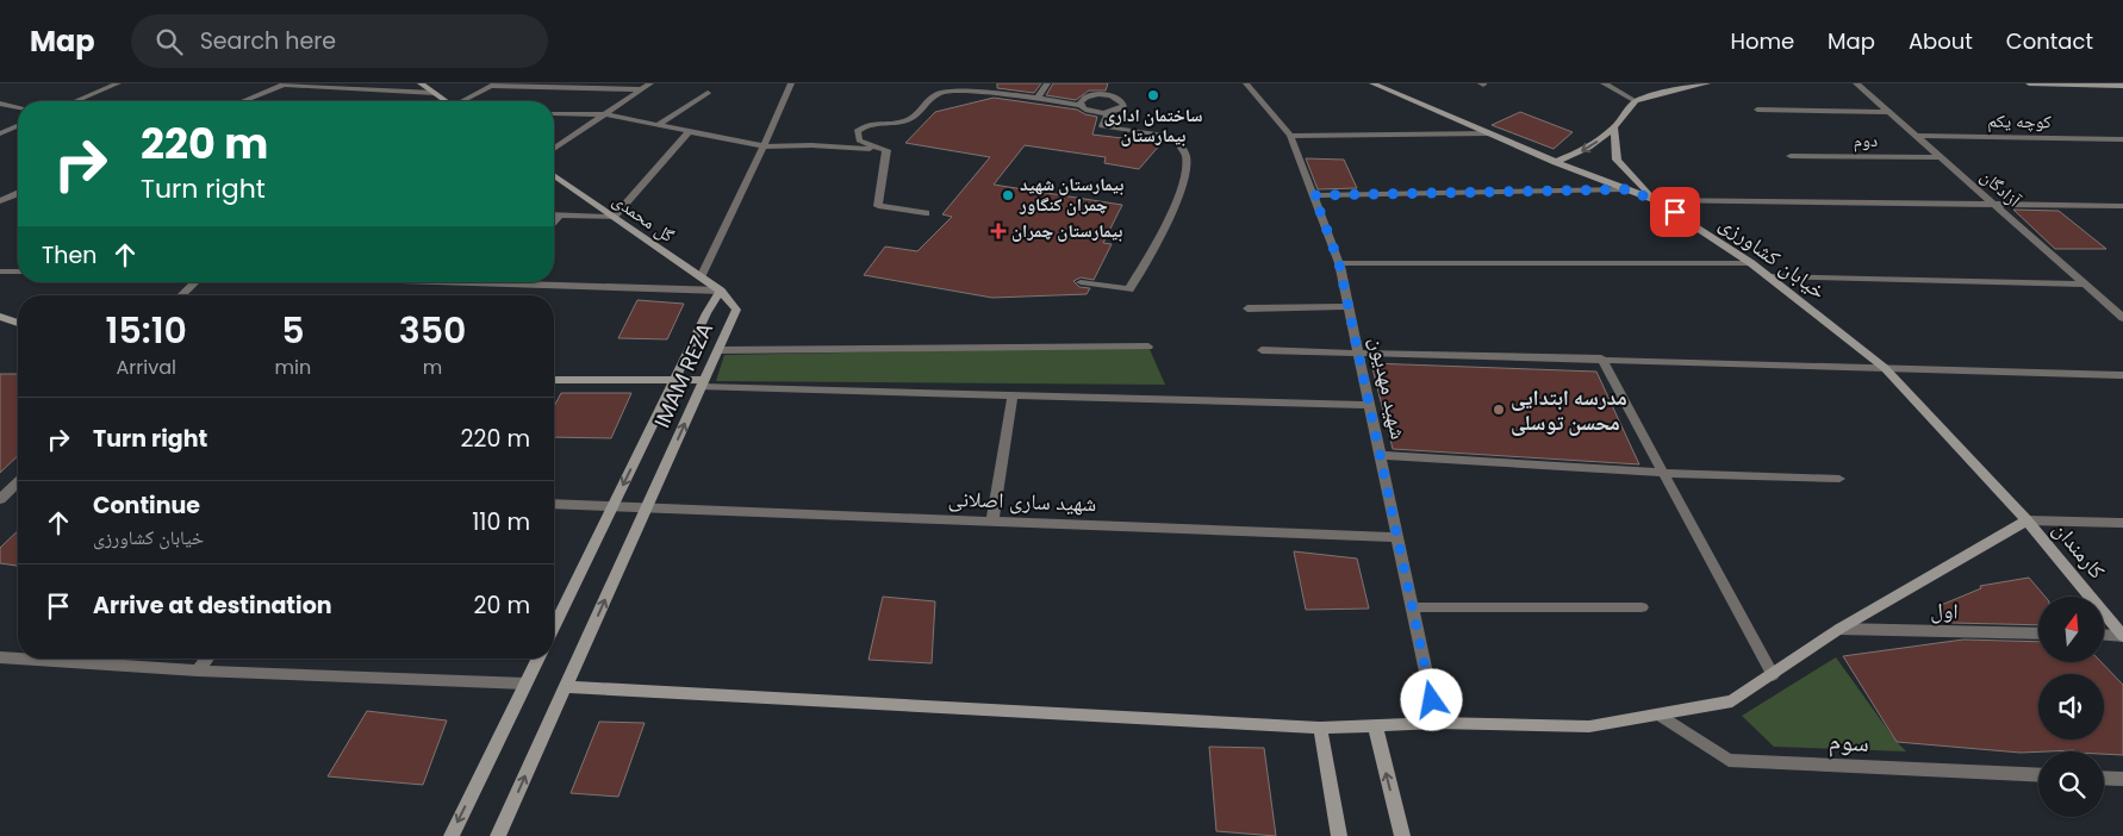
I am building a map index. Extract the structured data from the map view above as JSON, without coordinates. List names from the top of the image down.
{
  "streets": {
    "street": [
      "کوچه یکم",
      "دوم",
      "آزادگان",
      "گل محمدی",
      "خیابان کشاورزی",
      "IMAM REZA",
      "شهید مهدیون",
      "شهید ساری اصلانی",
      "کارمندان",
      "اول",
      "سوم"
    ]
  },
  "crossings": [
    ["کوچه یکم", "آزادگان"],
    ["دوم", "آزادگان"],
    ["گل محمدی", "IMAM REZA"],
    ["خیابان کشاورزی", "کارمندان"],
    ["IMAM REZA", "شهید ساری اصلانی"],
    ["شهید مهدیون", "شهید ساری اصلانی"]
  ],
  "places": {
    "other": ["ساختمان اداری بیمارستان", "بیمارستان شهید چمران کنگاور", "مدرسه ابتدایی محسن توسلی"],
    "health": ["بیمارستان چمران"]
  },
  "north": "top",
  "page": {
    "header": "Map",
    "search": "Search here",
    "nav": [
      "Home",
      "Map",
      "About",
      "Contact"
    ],
    "turn": ["220 m", "Turn right"],
    "then": "Then",
    "eta": [
      "15:10",
      "Arrival",
      "5",
      "min",
      "350",
      "m"
    ],
    "list": [
      {
        "name": "Turn right",
        "value": "220 m"
      },
      {
        "name": "Continue",
        "note": "خیابان کشاورزی",
        "value": "110 m"
      },
      {
        "name": "Arrive at destination",
        "value": "20 m"
      }
    ]
  }
}
